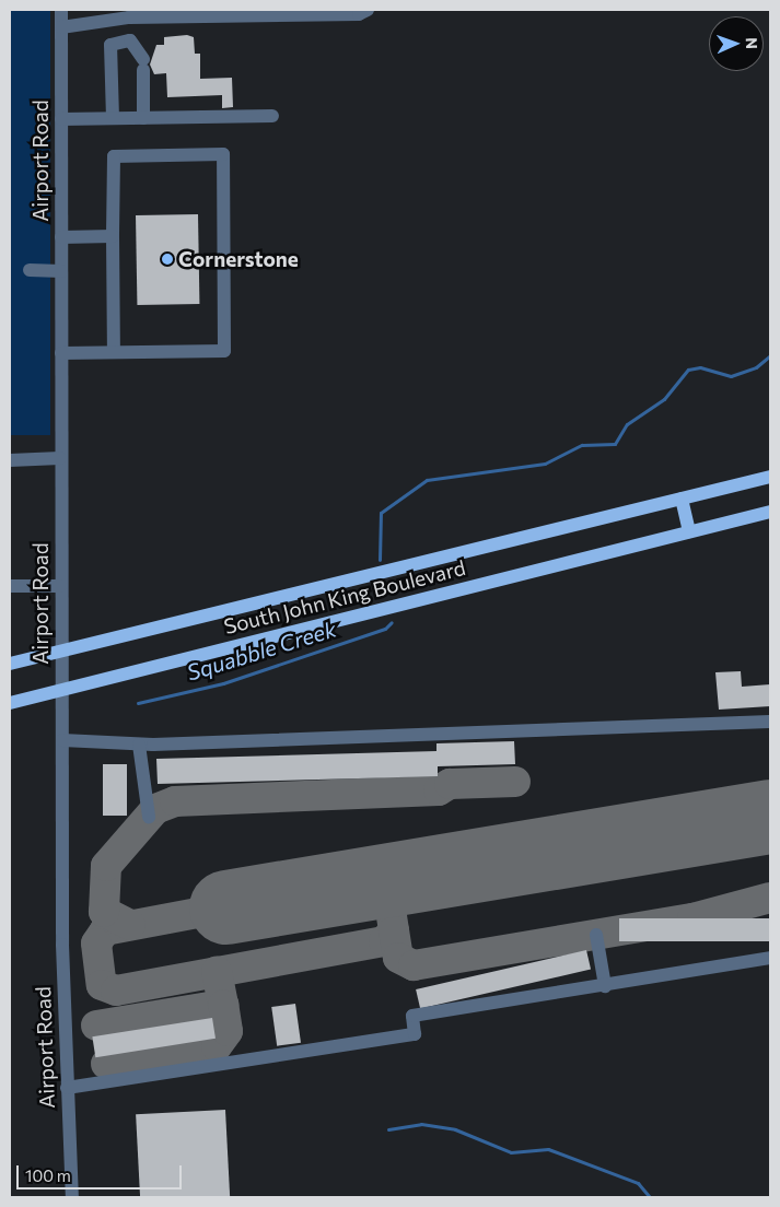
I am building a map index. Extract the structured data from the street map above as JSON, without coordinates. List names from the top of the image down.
{
  "streets": {
    "main road": ["South John King Boulevard"],
    "street": ["Airport Road"]
  },
  "crossings": [
    ["Airport Road", "South John King Boulevard"]
  ],
  "water": ["Squabble Creek"],
  "places": ["Cornerstone"],
  "scale_bar": "100 m",
  "north": "right"
}
